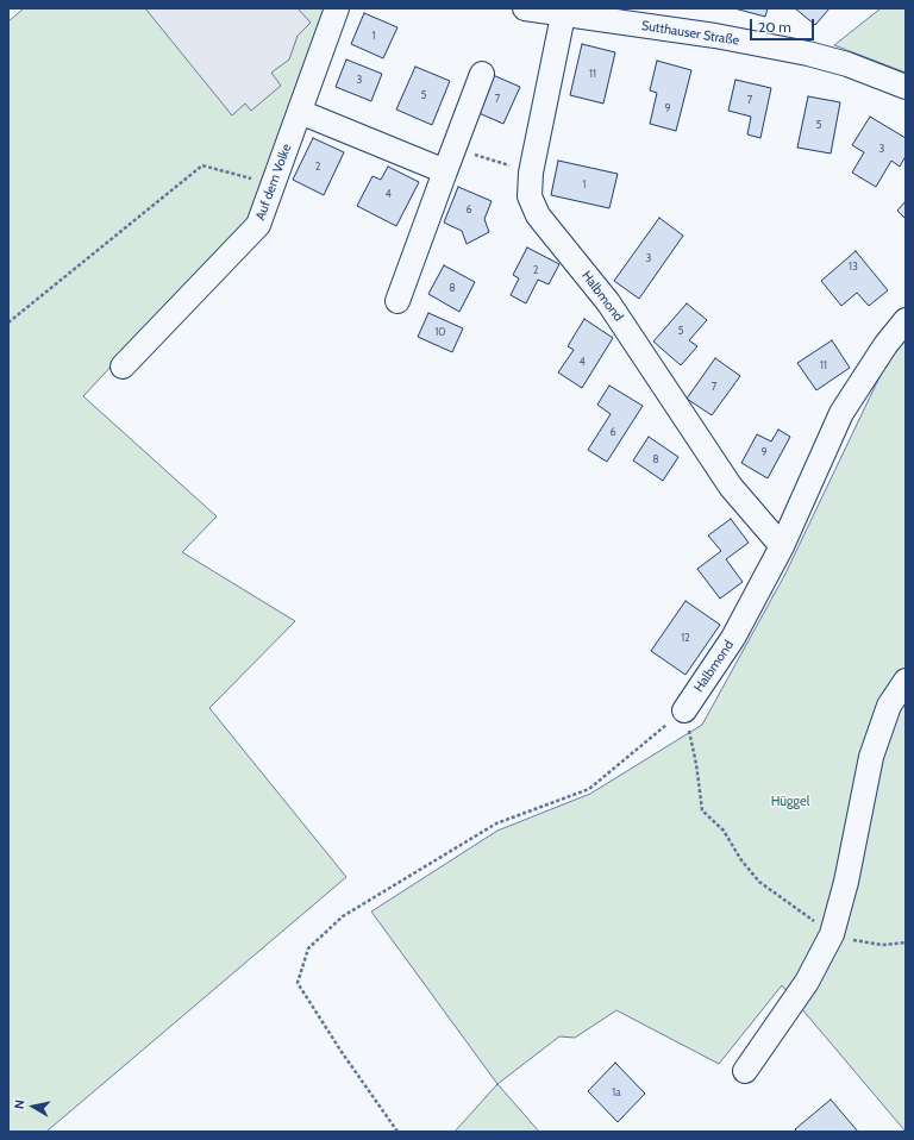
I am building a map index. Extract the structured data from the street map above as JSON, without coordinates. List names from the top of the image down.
{
  "streets": {
    "street": ["Sutthauser Straße", "Auf dem Volke", "Halbmond"]
  },
  "crossings": [
    ["Sutthauser Straße", "Halbmond"]
  ],
  "parks": ["Hüggel"],
  "house_numbers": [
    "1",
    "11",
    "3",
    "5",
    "7",
    "7",
    "9",
    "5",
    "3",
    "2",
    "1",
    "4",
    "6",
    "3",
    "13",
    "2",
    "8",
    "5",
    "10",
    "4",
    "11",
    "7",
    "6",
    "9",
    "8",
    "12",
    "1a"
  ],
  "scale_bar": "20 m",
  "north": "left"
}
